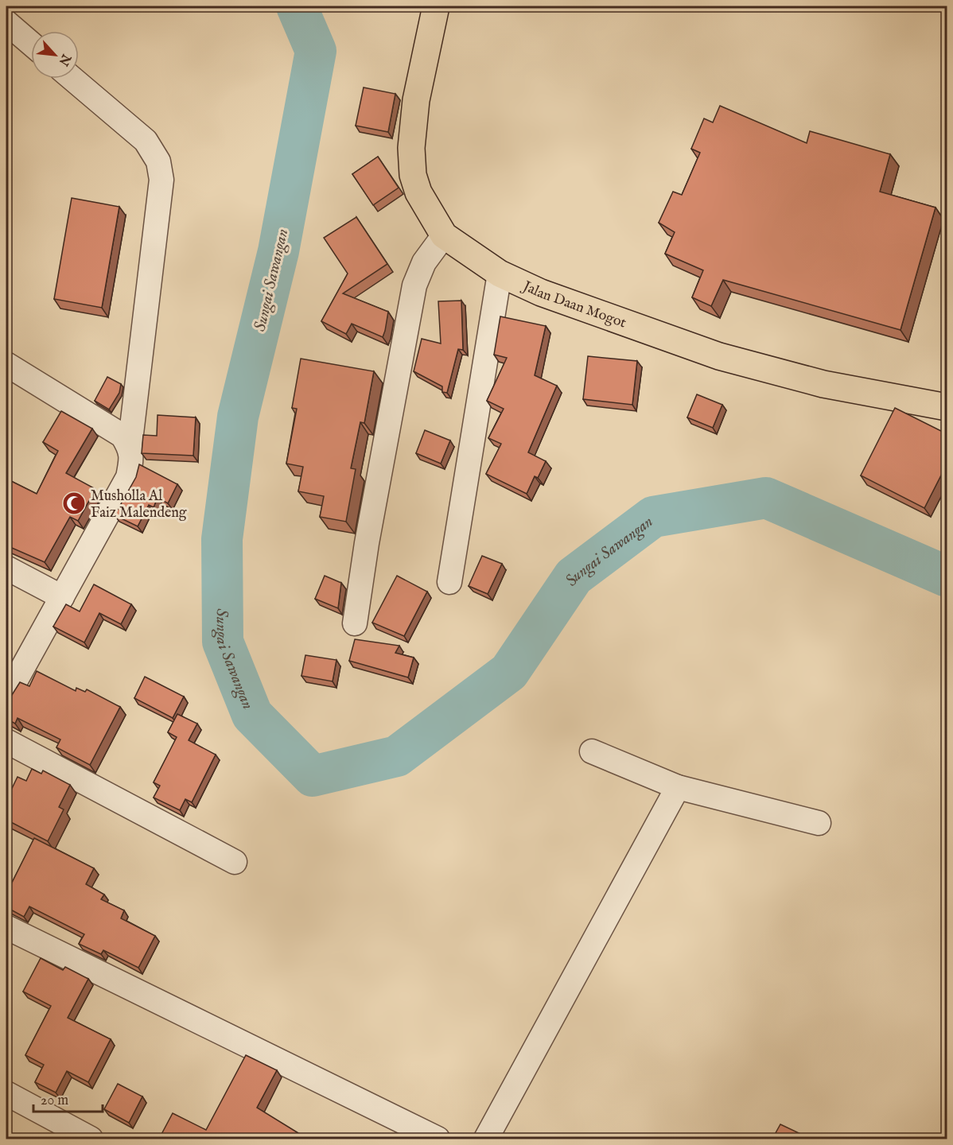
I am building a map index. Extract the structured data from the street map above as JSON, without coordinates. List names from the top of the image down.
{
  "streets": {
    "main road": ["Jalan Daan Mogot"]
  },
  "water": ["Sungai Sawangan"],
  "places": {
    "mosque": ["Musholla Al Faiz Malendeng"]
  },
  "scale_bar": "20 m",
  "north": "bottom right"
}
